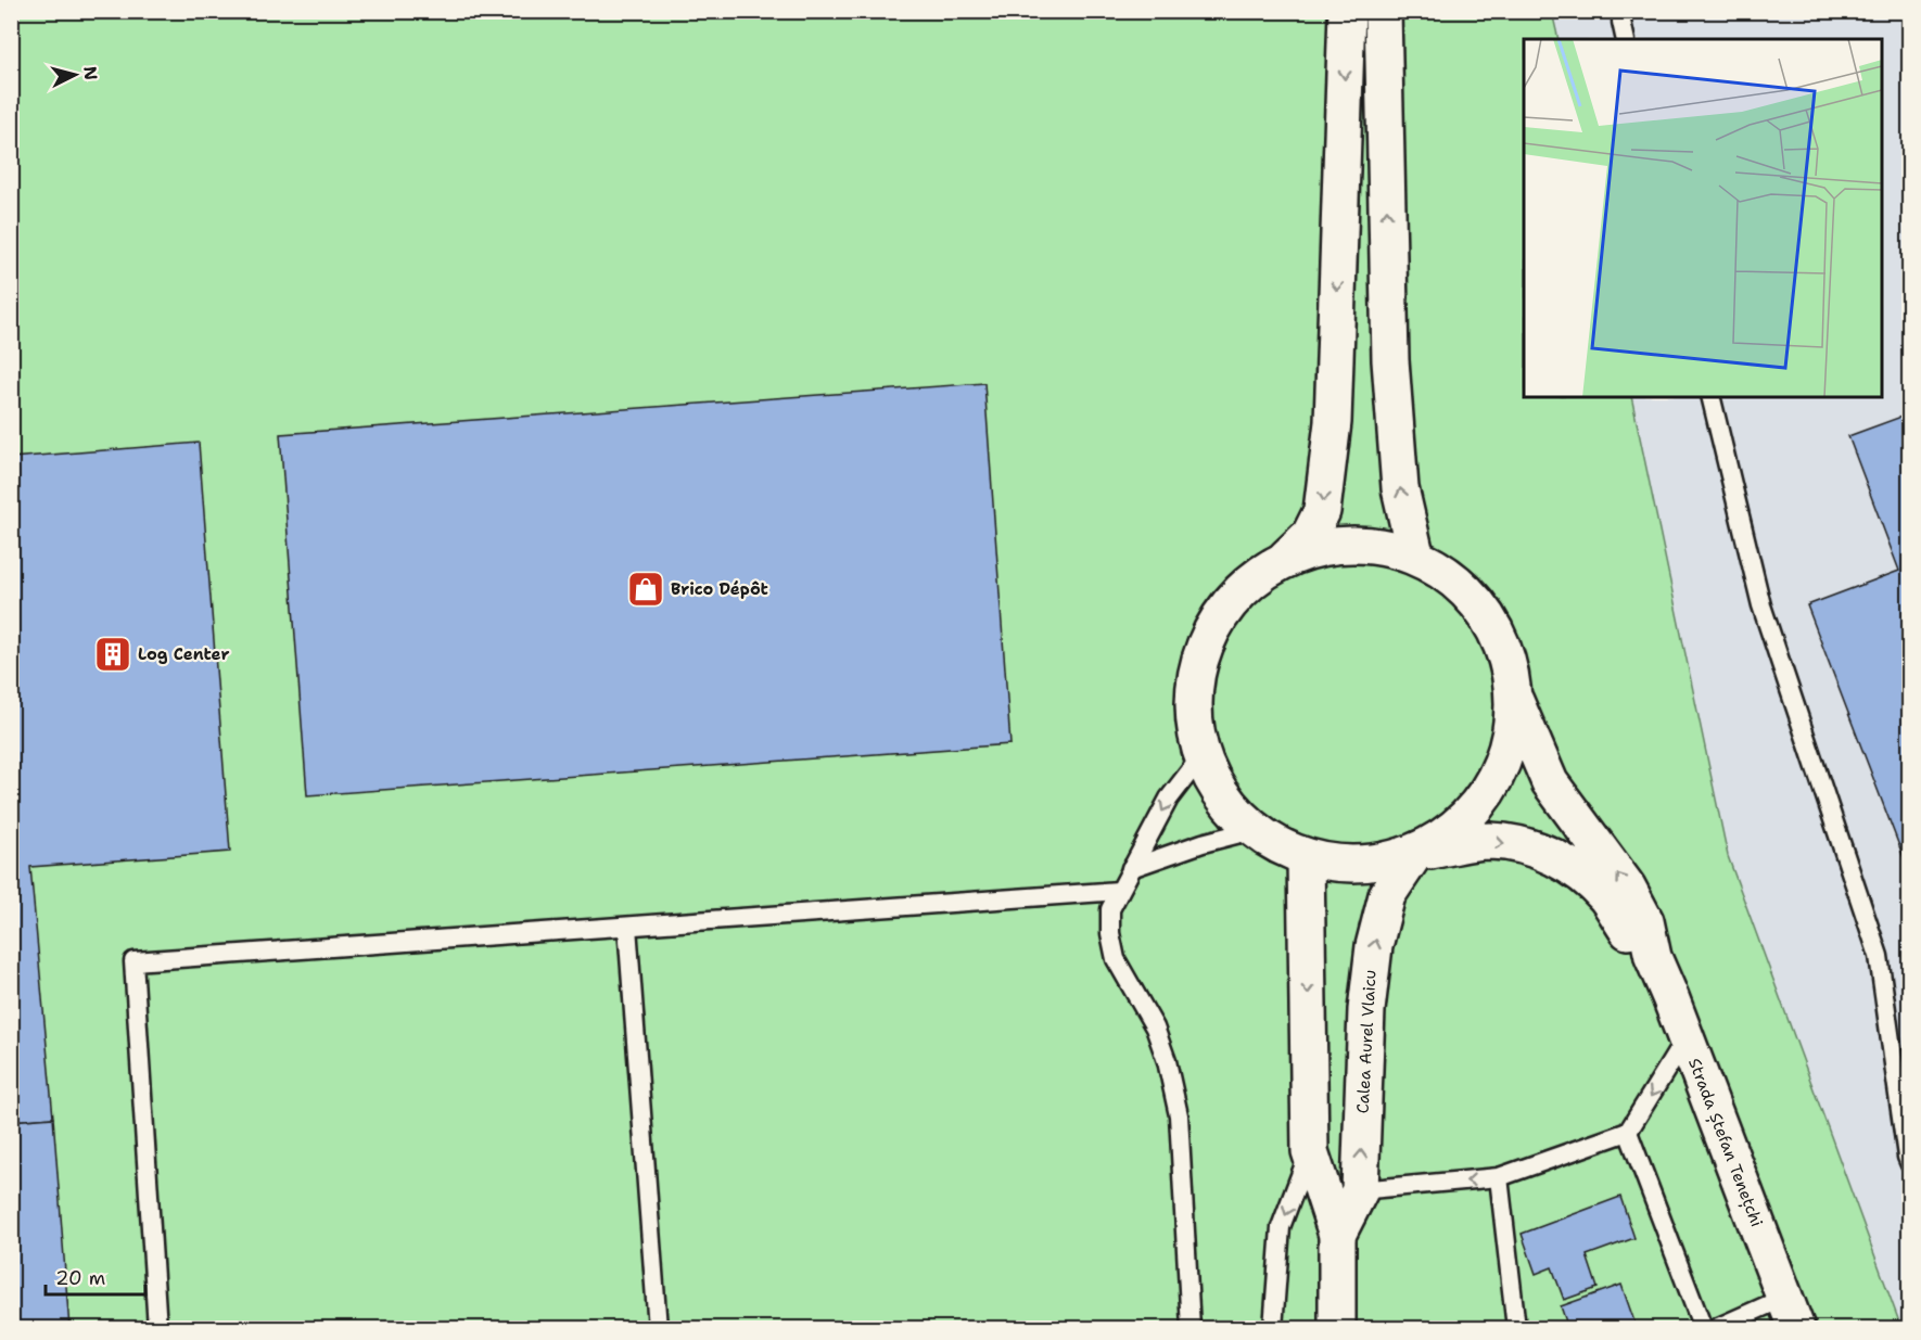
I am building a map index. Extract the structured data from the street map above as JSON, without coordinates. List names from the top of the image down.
{
  "streets": {
    "main road": ["Calea Aurel Vlaicu", "Strada Ștefan Tenețchi"]
  },
  "crossings": [
    ["Calea Aurel Vlaicu", "Strada Ștefan Tenețchi"]
  ],
  "places": {
    "shop": ["Brico Dépôt"],
    "building": ["Log Center"]
  },
  "scale_bar": "20 m",
  "north": "right"
}
